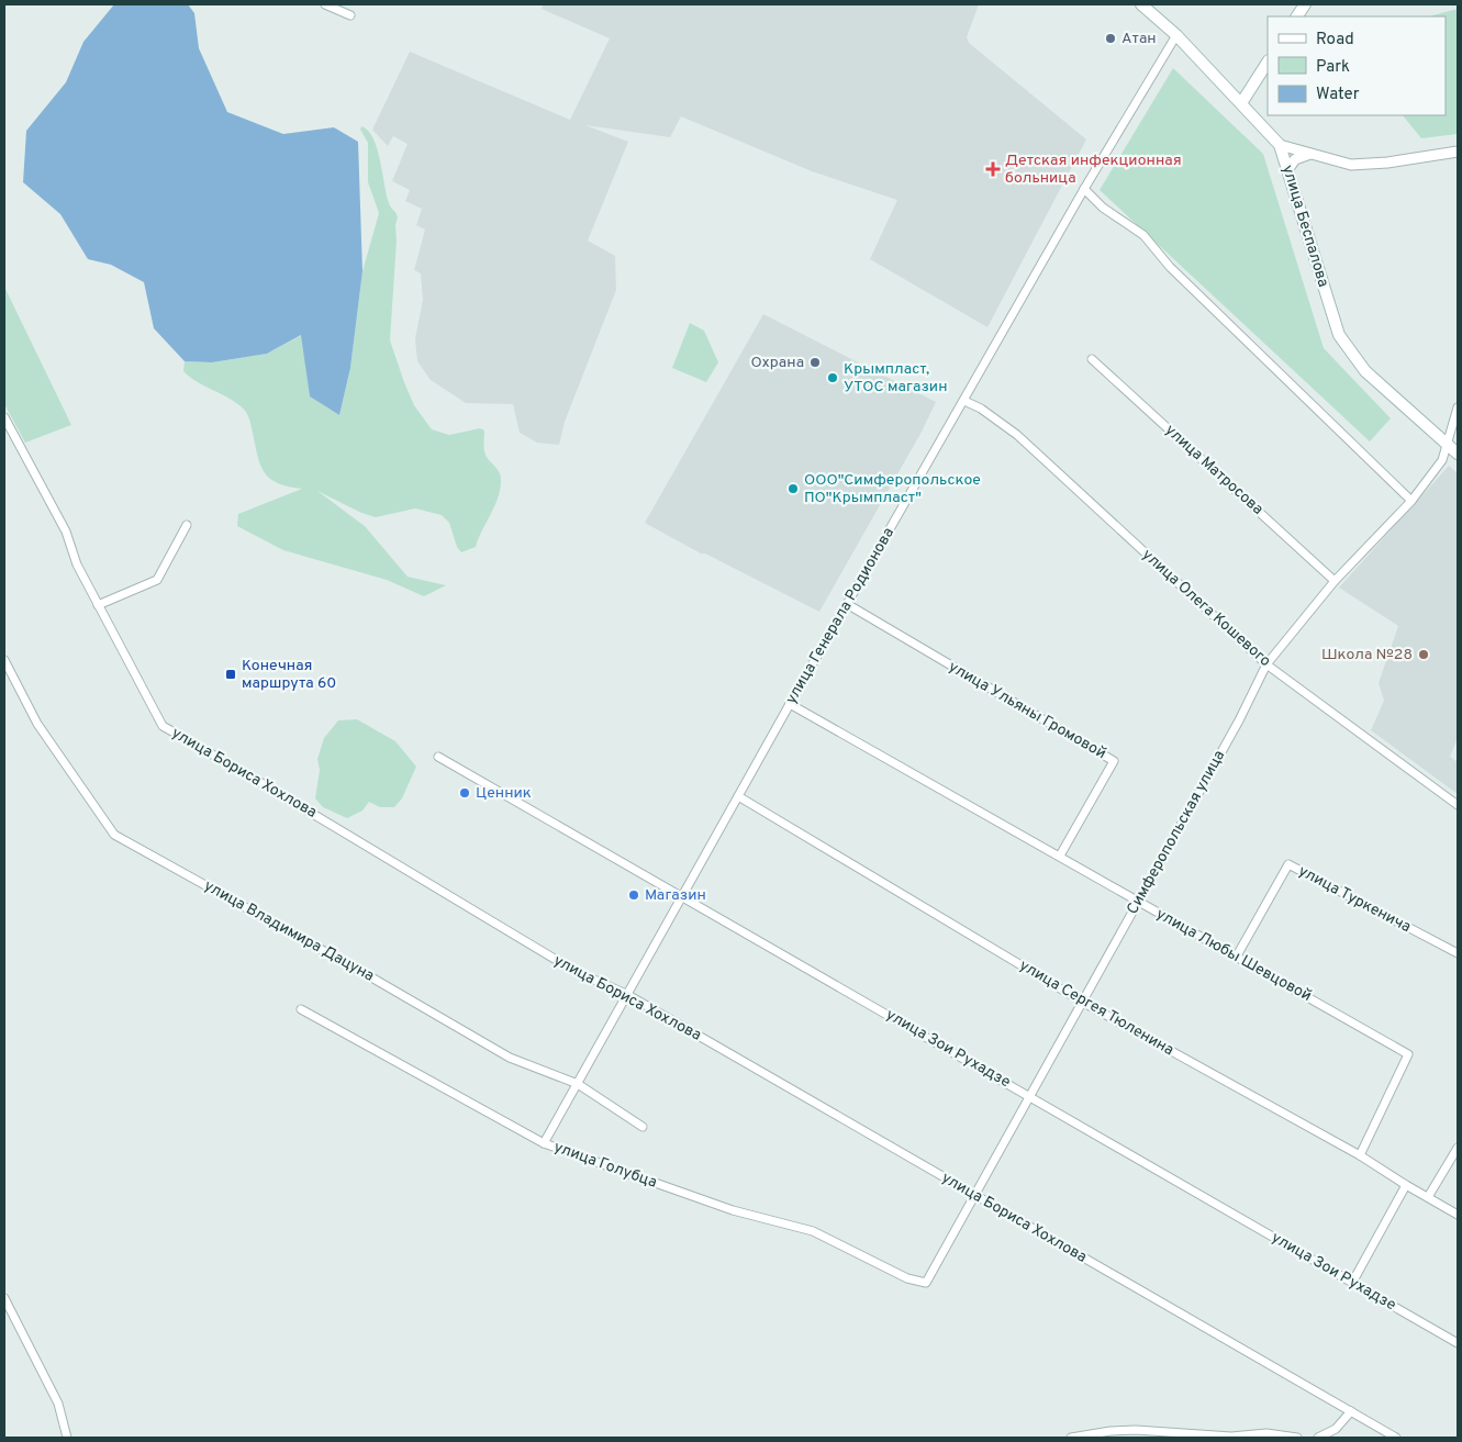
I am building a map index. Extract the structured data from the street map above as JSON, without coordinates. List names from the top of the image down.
{
  "streets": {
    "main road": ["улица Беспалова"],
    "street": [
      "улица Матросова",
      "улица Олега Кошевого",
      "улица Генерала Родионова",
      "улица Ульяны Громовой",
      "улица Бориса Хохлова",
      "Симферопольская улица",
      "улица Туркенича",
      "улица Владимира Дацуна",
      "улица Любы Шевцовой",
      "улица Сергея Тюленина",
      "улица Зои Рухадзе",
      "улица Голубца"
    ]
  },
  "crossings": [
    ["улица Беспалова", "улица Генерала Родионова"],
    ["улица Беспалова", "Симферопольская улица"],
    ["улица Матросова", "Симферопольская улица"],
    ["улица Олега Кошевого", "улица Генерала Родионова"],
    ["улица Олега Кошевого", "Симферопольская улица"],
    ["улица Генерала Родионова", "улица Ульяны Громовой"],
    ["улица Генерала Родионова", "улица Бориса Хохлова"],
    ["улица Генерала Родионова", "улица Владимира Дацуна"],
    ["улица Генерала Родионова", "улица Любы Шевцовой"],
    ["улица Генерала Родионова", "улица Сергея Тюленина"],
    ["улица Генерала Родионова", "улица Зои Рухадзе"],
    ["улица Генерала Родионова", "улица Голубца"],
    ["улица Ульяны Громовой", "улица Любы Шевцовой"],
    ["улица Бориса Хохлова", "Симферопольская улица"],
    ["Симферопольская улица", "улица Любы Шевцовой"],
    ["Симферопольская улица", "улица Сергея Тюленина"],
    ["Симферопольская улица", "улица Зои Рухадзе"],
    ["Симферопольская улица", "улица Голубца"],
    ["улица Туркенича", "улица Любы Шевцовой"],
    ["улица Любы Шевцовой", "улица Сергея Тюленина"]
  ],
  "places": {
    "other": [
      "Атан",
      "Охрана",
      "Крымпласт, УТОС магазин",
      "ООО\"Симферопольское ПО\"Крымпласт\"",
      "Школа №28",
      "Ценник",
      "Магазин"
    ],
    "health": ["Детская инфекционная больница"],
    "transit": ["Конечная маршрута 60"]
  },
  "legend": ["Road", "Park", "Water"]
}
